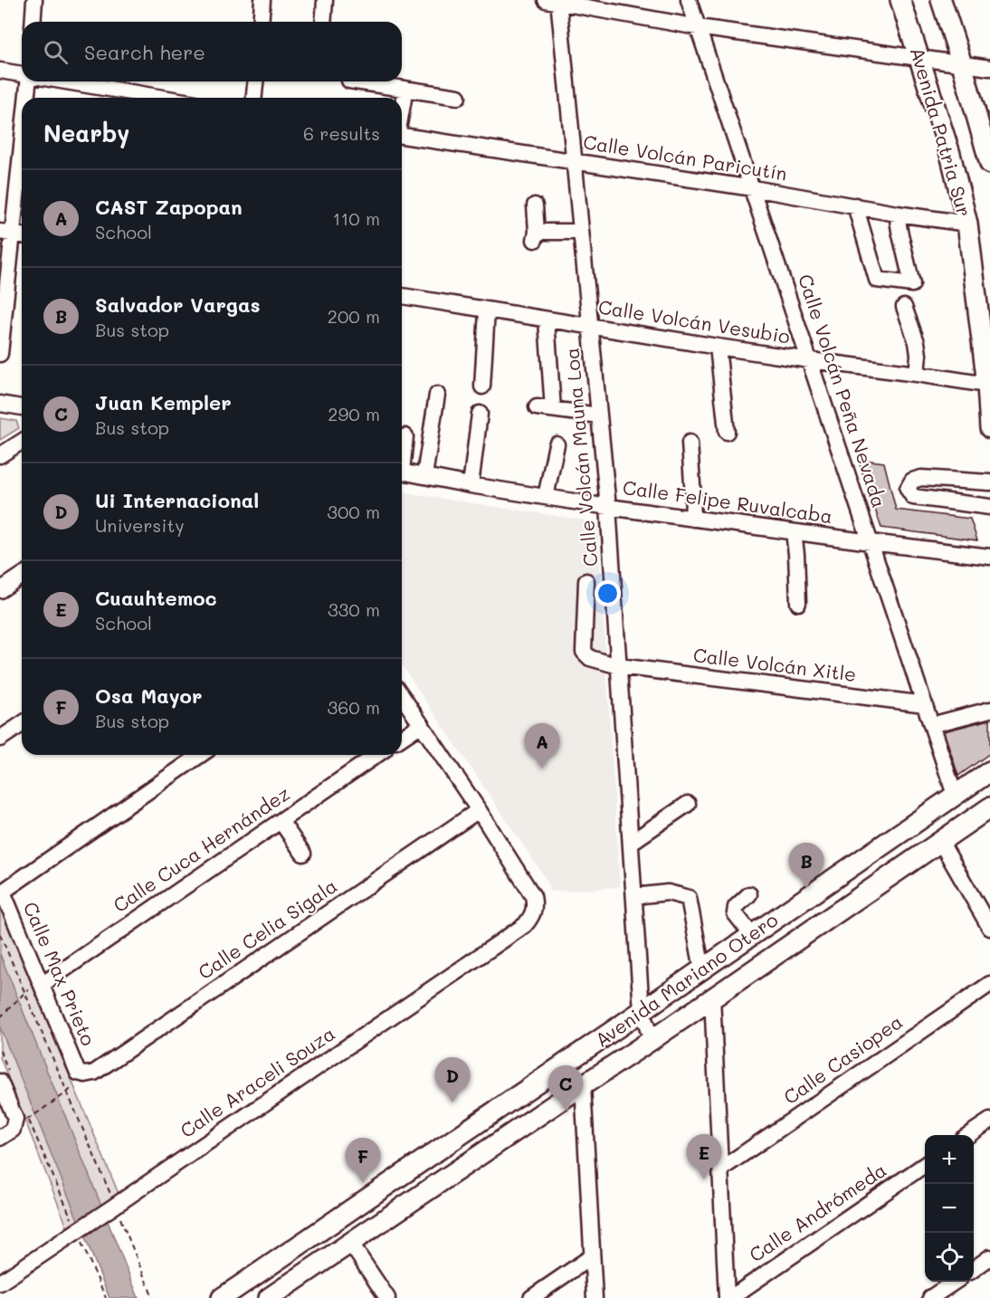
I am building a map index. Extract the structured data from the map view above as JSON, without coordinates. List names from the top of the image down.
{
  "streets": {
    "main road": ["Avenida Patria Sur", "Avenida Mariano Otero"],
    "street": [
      "Calle Volcán Paricutín",
      "Calle Volcán Vesubio",
      "Calle Volcán Peña Nevada",
      "Calle Volcán Mauna Loa",
      "Calle Felipe Ruvalcaba",
      "Calle Volcán Xitle",
      "Calle Cuca Hernández",
      "Calle Celia Sigala",
      "Calle Max Prieto",
      "Calle Casiopea",
      "Calle Araceli Souza",
      "Calle Andrómeda"
    ]
  },
  "crossings": [
    ["Avenida Patria Sur", "Calle Volcán Paricutín"],
    ["Avenida Patria Sur", "Calle Volcán Vesubio"],
    ["Calle Volcán Paricutín", "Calle Volcán Peña Nevada"],
    ["Calle Volcán Paricutín", "Calle Volcán Mauna Loa"],
    ["Calle Volcán Vesubio", "Calle Volcán Peña Nevada"],
    ["Calle Volcán Vesubio", "Calle Volcán Mauna Loa"],
    ["Calle Volcán Peña Nevada", "Calle Felipe Ruvalcaba"],
    ["Calle Volcán Peña Nevada", "Calle Volcán Xitle"],
    ["Calle Volcán Peña Nevada", "Avenida Mariano Otero"],
    ["Calle Volcán Mauna Loa", "Calle Felipe Ruvalcaba"],
    ["Calle Volcán Mauna Loa", "Calle Volcán Xitle"],
    ["Calle Volcán Mauna Loa", "Avenida Mariano Otero"],
    ["Calle Cuca Hernández", "Calle Max Prieto"],
    ["Calle Celia Sigala", "Calle Max Prieto"],
    ["Calle Celia Sigala", "Calle Araceli Souza"]
  ],
  "page": {
    "search": "Search here",
    "heading": ["Nearby", "6 results"],
    "list": [
      {
        "mark": "A",
        "name": "CAST Zapopan",
        "note": "School",
        "value": "110 m"
      },
      {
        "mark": "B",
        "name": "Salvador Vargas",
        "note": "Bus stop",
        "value": "200 m"
      },
      {
        "mark": "C",
        "name": "Juan Kempler",
        "note": "Bus stop",
        "value": "290 m"
      },
      {
        "mark": "D",
        "name": "Ui Internacional",
        "note": "University",
        "value": "300 m"
      },
      {
        "mark": "E",
        "name": "Cuauhtemoc",
        "note": "School",
        "value": "330 m"
      },
      {
        "mark": "F",
        "name": "Osa Mayor",
        "note": "Bus stop",
        "value": "360 m"
      }
    ],
    "pins": [
      "A",
      "B",
      "D",
      "C",
      "E",
      "F"
    ],
    "map_buttons": ["+", "−"]
  }
}
